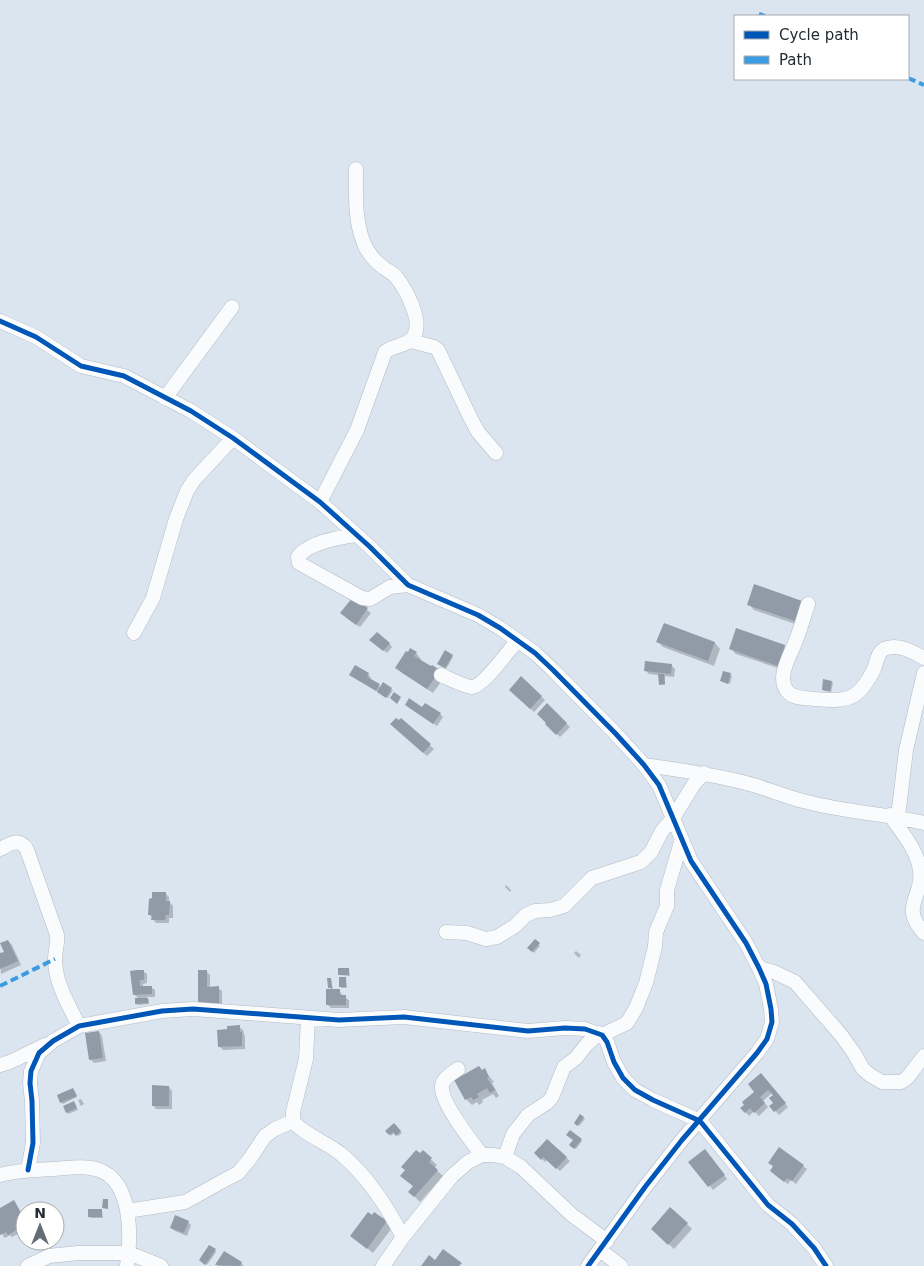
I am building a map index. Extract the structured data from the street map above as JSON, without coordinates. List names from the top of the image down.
{
  "legend": ["Cycle path", "Path"],
  "north": "top"
}
